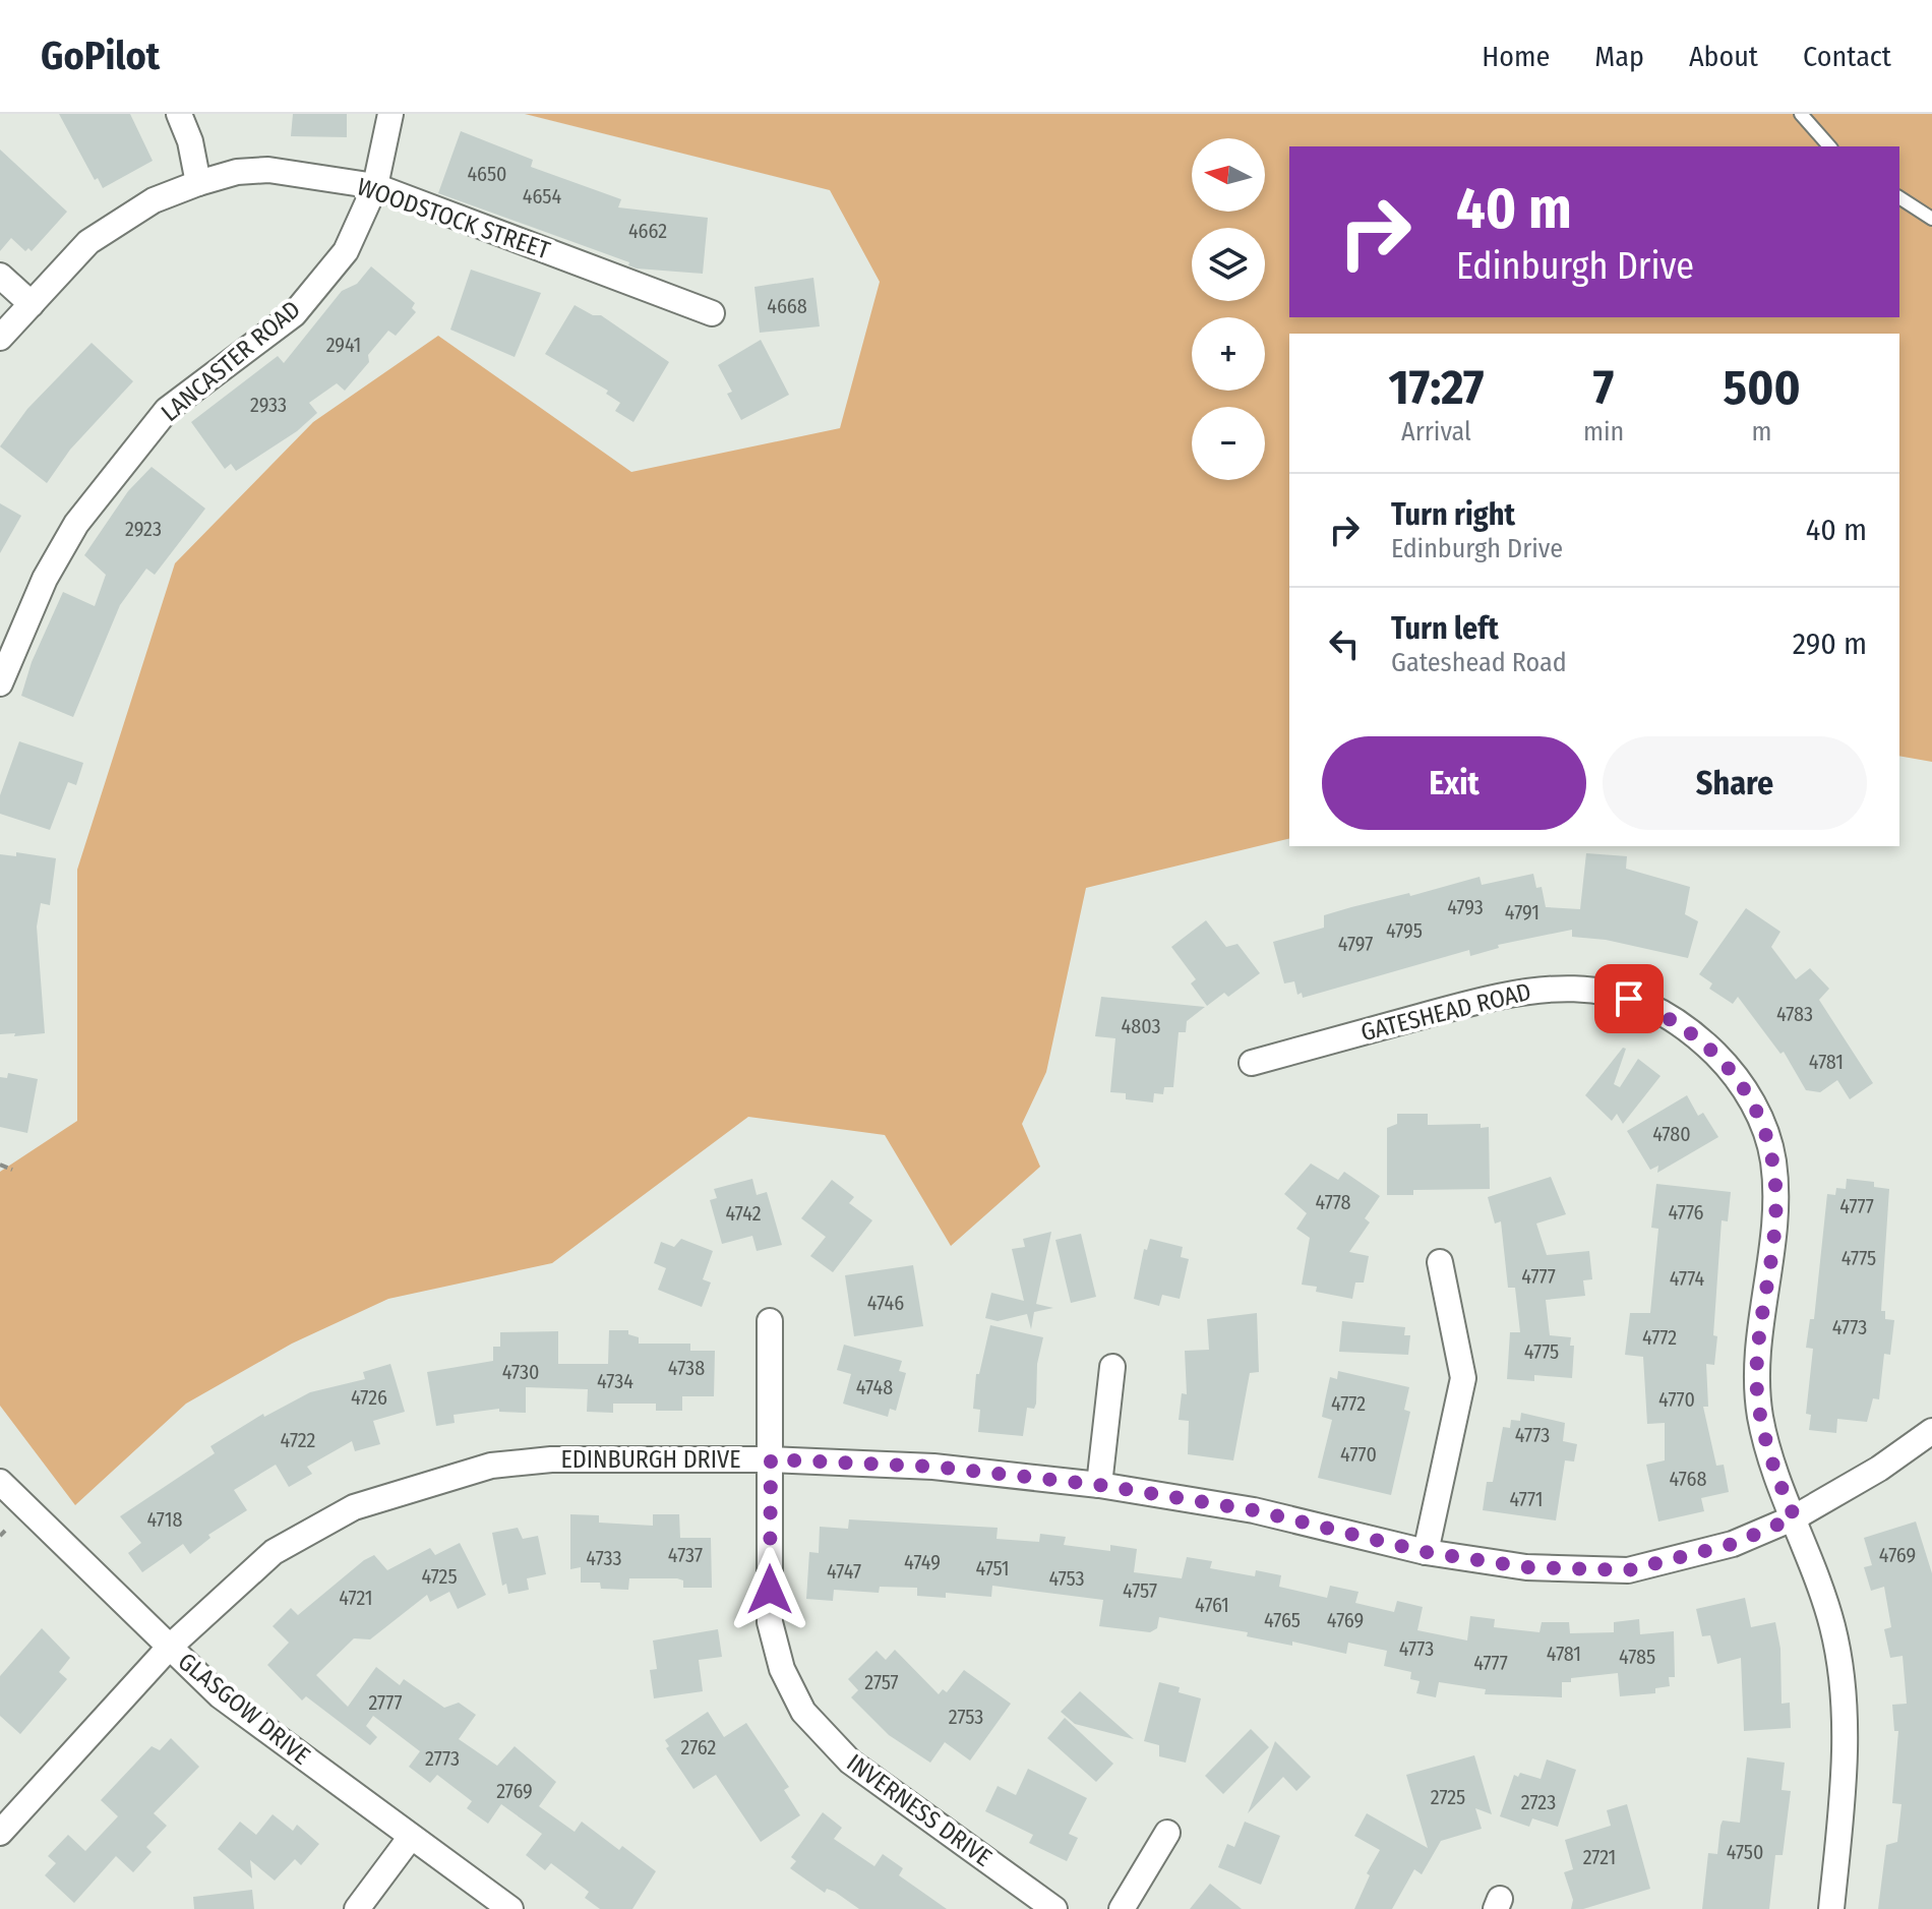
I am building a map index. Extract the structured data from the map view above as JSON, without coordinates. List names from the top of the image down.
{
  "streets": {
    "street": [
      "WOODSTOCK STREET",
      "LANCASTER ROAD",
      "GATESHEAD ROAD",
      "EDINBURGH DRIVE",
      "GLASGOW DRIVE",
      "INVERNESS DRIVE"
    ]
  },
  "crossings": [
    ["WOODSTOCK STREET", "LANCASTER ROAD"],
    ["GATESHEAD ROAD", "EDINBURGH DRIVE"],
    ["EDINBURGH DRIVE", "GLASGOW DRIVE"],
    ["EDINBURGH DRIVE", "INVERNESS DRIVE"]
  ],
  "house_numbers": [
    "4650",
    "4654",
    "4662",
    "4668",
    "2941",
    "2933",
    "2923",
    "4793",
    "4791",
    "4795",
    "4797",
    "4783",
    "4803",
    "4781",
    "4780",
    "4778",
    "4777",
    "4776",
    "4742",
    "4775",
    "4777",
    "4774",
    "4746",
    "4773",
    "4772",
    "4775",
    "4738",
    "4730",
    "4734",
    "4748",
    "4726",
    "4770",
    "4772",
    "4773",
    "4722",
    "4770",
    "4768",
    "4771",
    "4718",
    "4737",
    "4769",
    "4733",
    "4749",
    "4751",
    "4747",
    "4725",
    "4753",
    "4757",
    "4721",
    "4761",
    "4765",
    "4769",
    "4773",
    "4781",
    "4785",
    "4777",
    "2757",
    "2777",
    "2753",
    "2762",
    "2773",
    "2769",
    "2725",
    "2723",
    "4750",
    "2721"
  ],
  "north": "left",
  "page": {
    "header": "GoPilot",
    "nav": [
      "Home",
      "Map",
      "About",
      "Contact"
    ],
    "map_buttons": ["+", "−"],
    "turn": ["40 m", "Edinburgh Drive"],
    "eta": [
      "17:27",
      "Arrival",
      "7",
      "min",
      "500",
      "m"
    ],
    "list": [
      {
        "name": "Turn right",
        "note": "Edinburgh Drive",
        "value": "40 m"
      },
      {
        "name": "Turn left",
        "note": "Gateshead Road",
        "value": "290 m"
      }
    ],
    "buttons": ["Exit", "Share"]
  }
}
